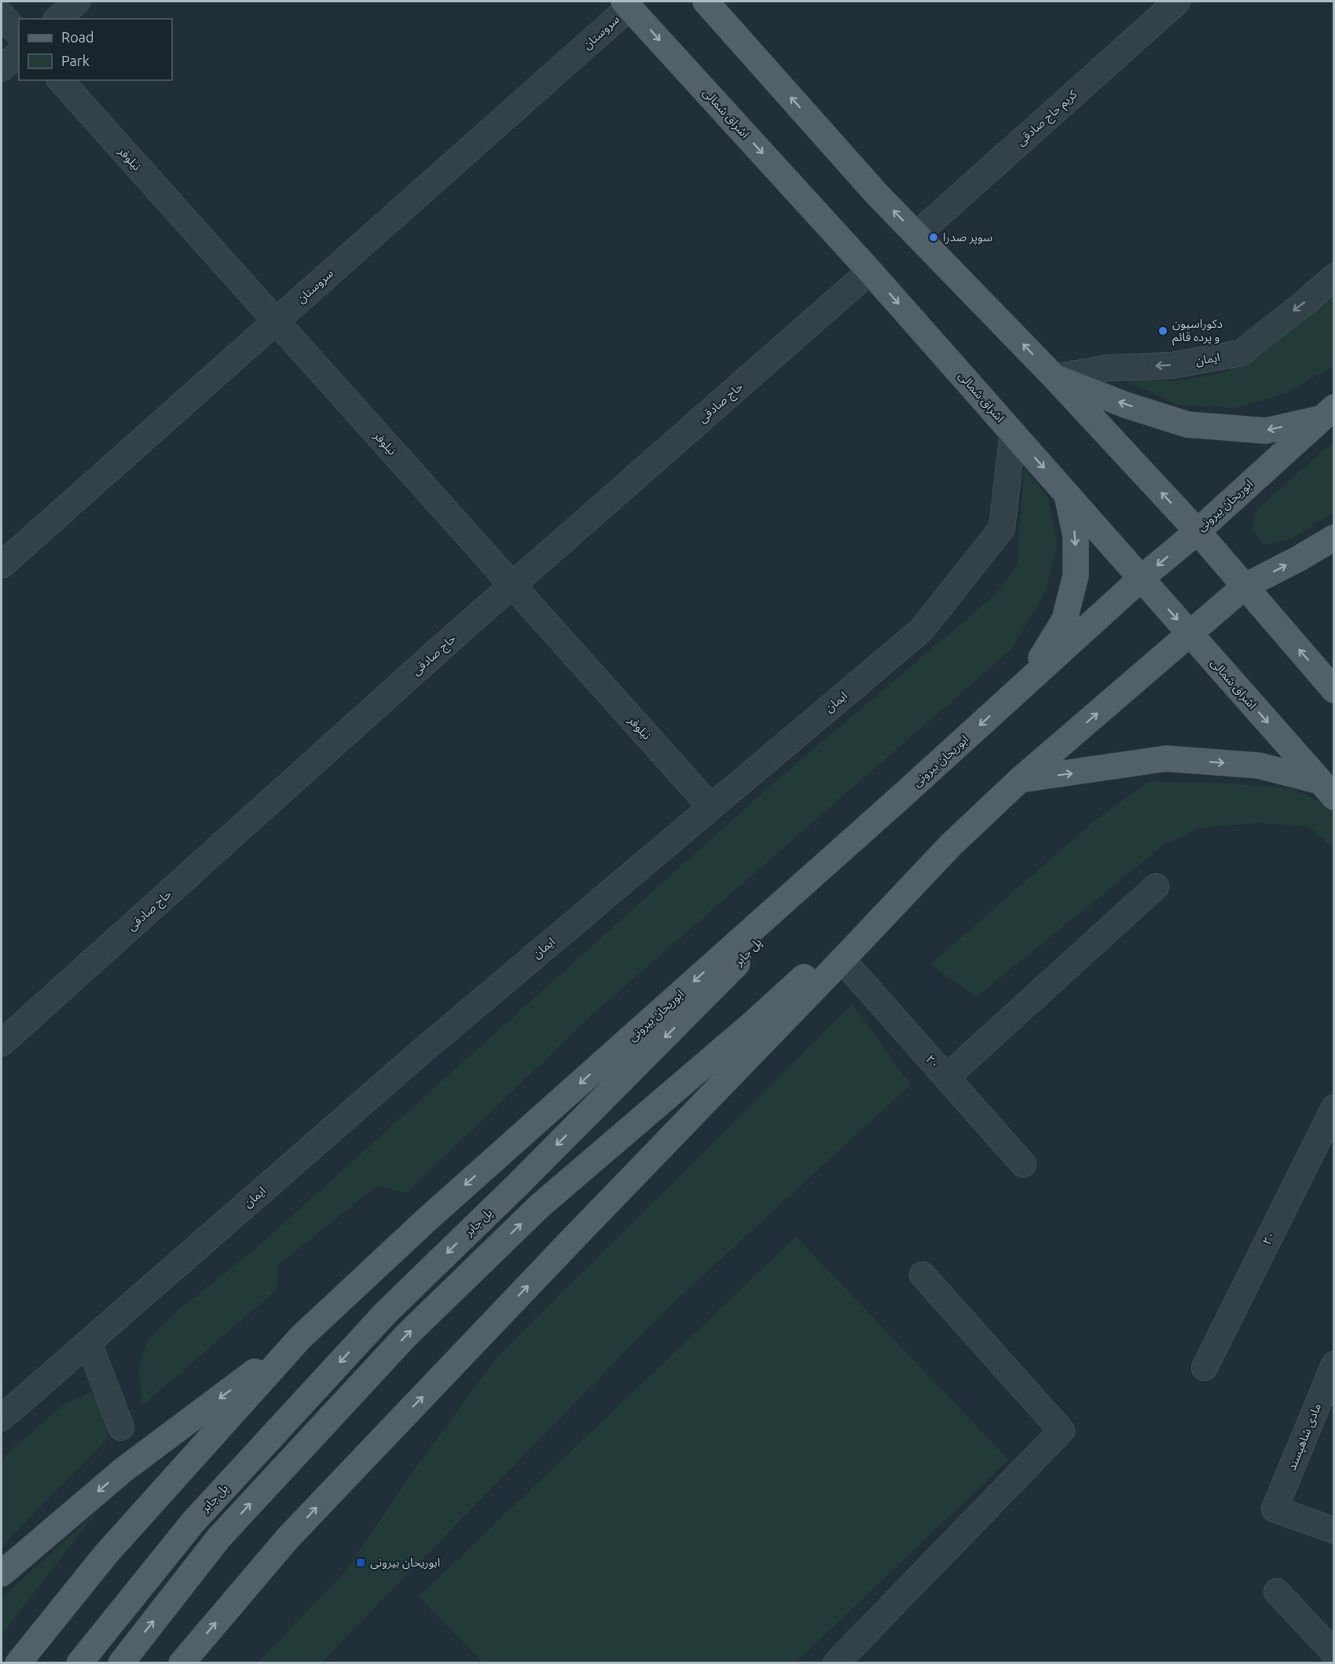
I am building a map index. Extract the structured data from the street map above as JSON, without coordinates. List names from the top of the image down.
{
  "streets": {
    "main road": ["اشراق شمالی", "ابوریحان بیرونی", "پل جابر"],
    "street": [
      "سروستان",
      "کریم حاج صادقی",
      "نیلوفر",
      "ایمان",
      "حاج صادقی",
      "۲۰",
      "مادی شاهپسند"
    ]
  },
  "crossings": [
    ["سروستان", "اشراق شمالی"],
    ["سروستان", "نیلوفر"],
    ["اشراق شمالی", "ایمان"],
    ["اشراق شمالی", "حاج صادقی"],
    ["اشراق شمالی", "ابوریحان بیرونی"],
    ["نیلوفر", "ایمان"],
    ["نیلوفر", "حاج صادقی"],
    ["ابوریحان بیرونی", "پل جابر"]
  ],
  "places": {
    "other": ["سوپر صدرا", "دکوراسیون و پرده قائم"],
    "transit": ["ابوریحان بیرونی"]
  },
  "legend": ["Road", "Park"]
}
